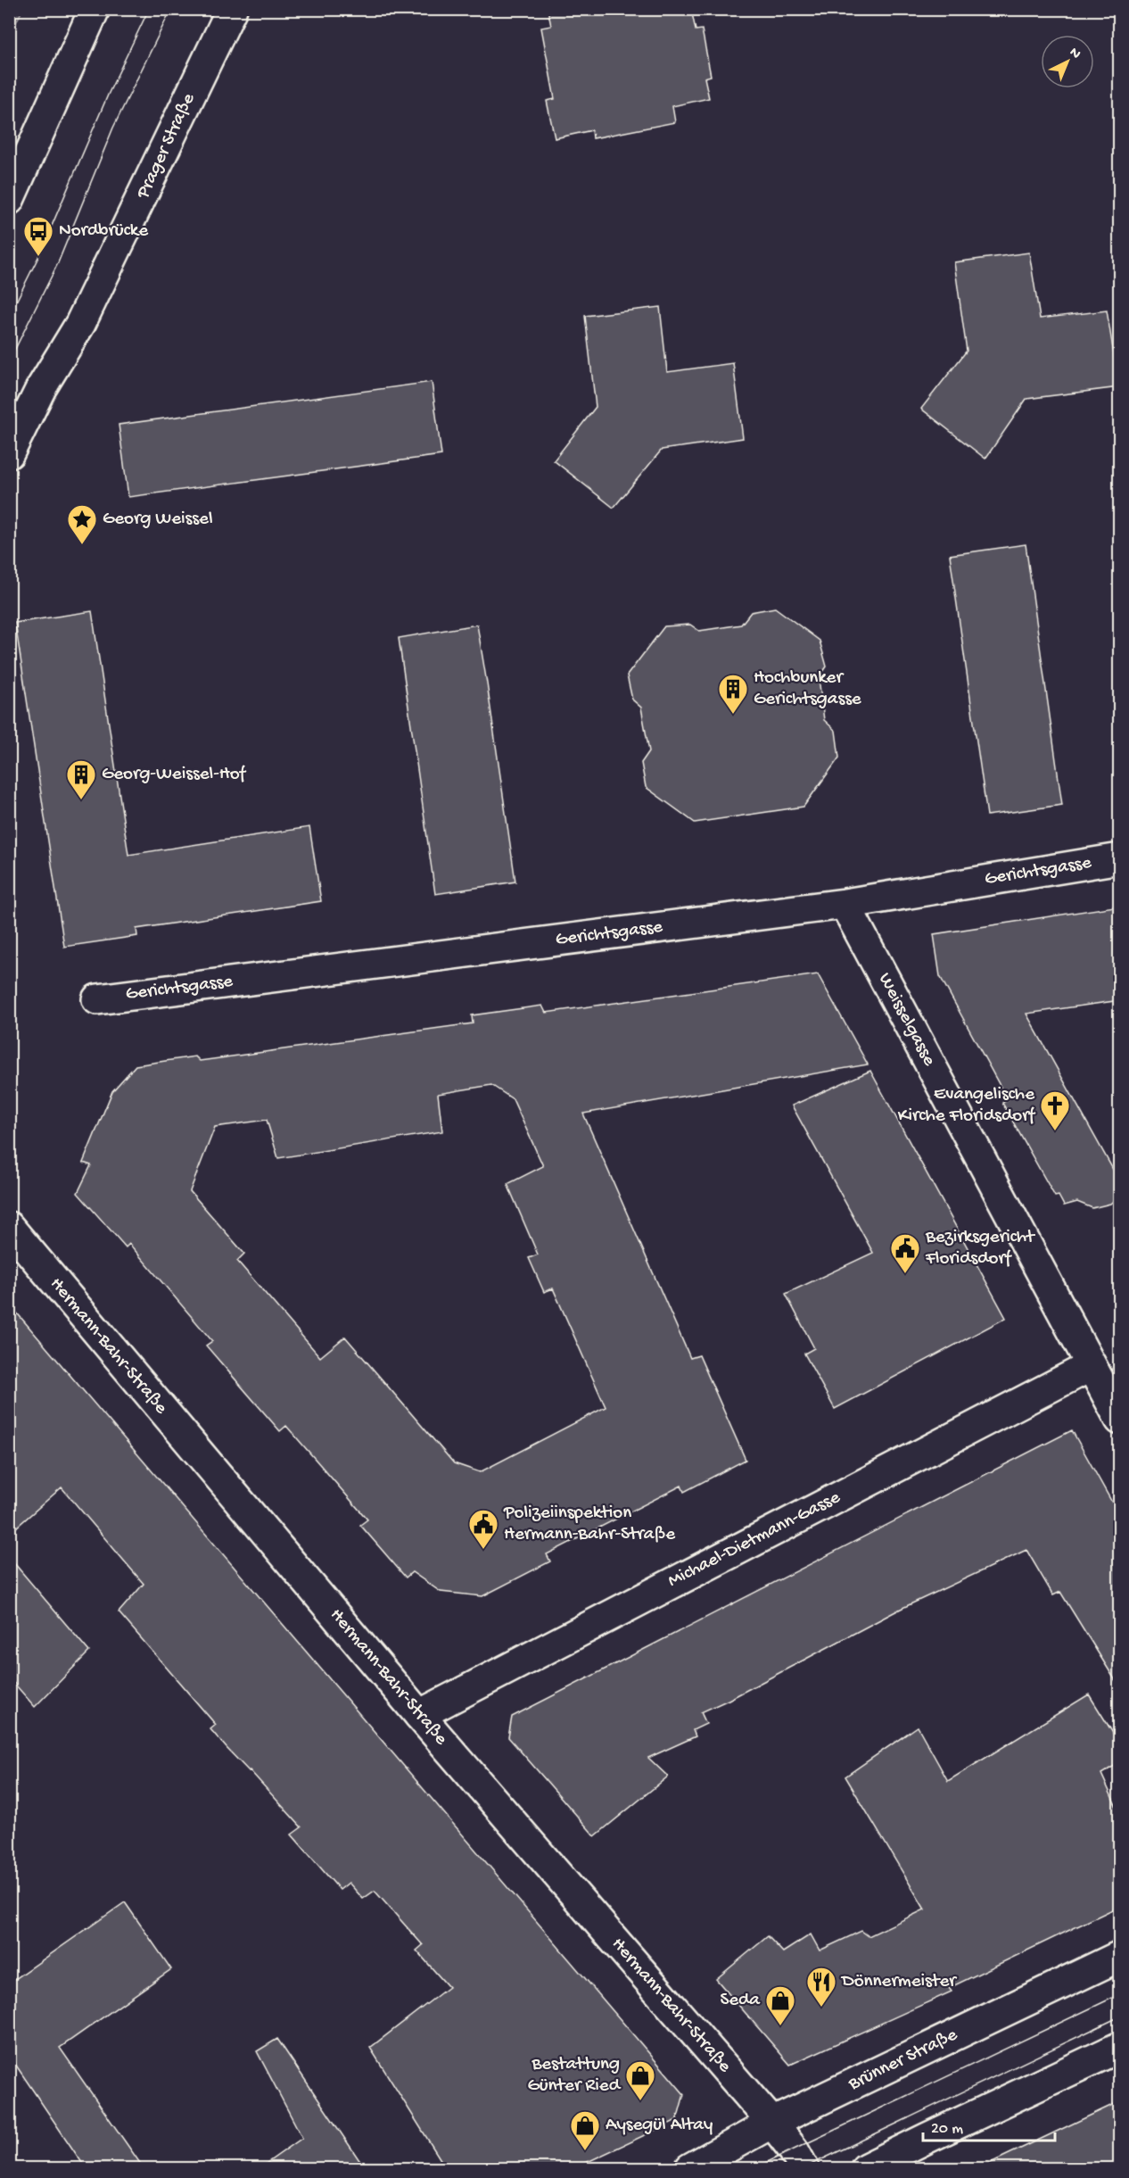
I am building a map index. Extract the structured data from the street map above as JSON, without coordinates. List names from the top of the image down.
{
  "streets": {
    "main road": [
      "Prager Straße",
      "Gerichtsgasse",
      "Weisselgasse",
      "Hermann-Bahr-Straße",
      "Michael-Dietmann-Gasse",
      "Brünner Straße"
    ]
  },
  "crossings": [
    ["Gerichtsgasse", "Weisselgasse"],
    ["Weisselgasse", "Michael-Dietmann-Gasse"],
    ["Hermann-Bahr-Straße", "Michael-Dietmann-Gasse"],
    ["Hermann-Bahr-Straße", "Brünner Straße"]
  ],
  "places": {
    "bus stop": ["Nordbrücke"],
    "place": ["Georg Weissel"],
    "building": ["Hochbunker Gerichtsgasse", "Georg-Weissel-Hof"],
    "church": ["Evangelische Kirche Floridsdorf"],
    "public building": ["Bezirksgericht Floridsdorf", "Polizeiinspektion Hermann-Bahr-Straße"],
    "restaurant": ["Dönnermeister"],
    "shop": ["Seda", "Bestattung Günter Ried", "Aysegül Altay"]
  },
  "scale_bar": "20 m",
  "north": "top right"
}
